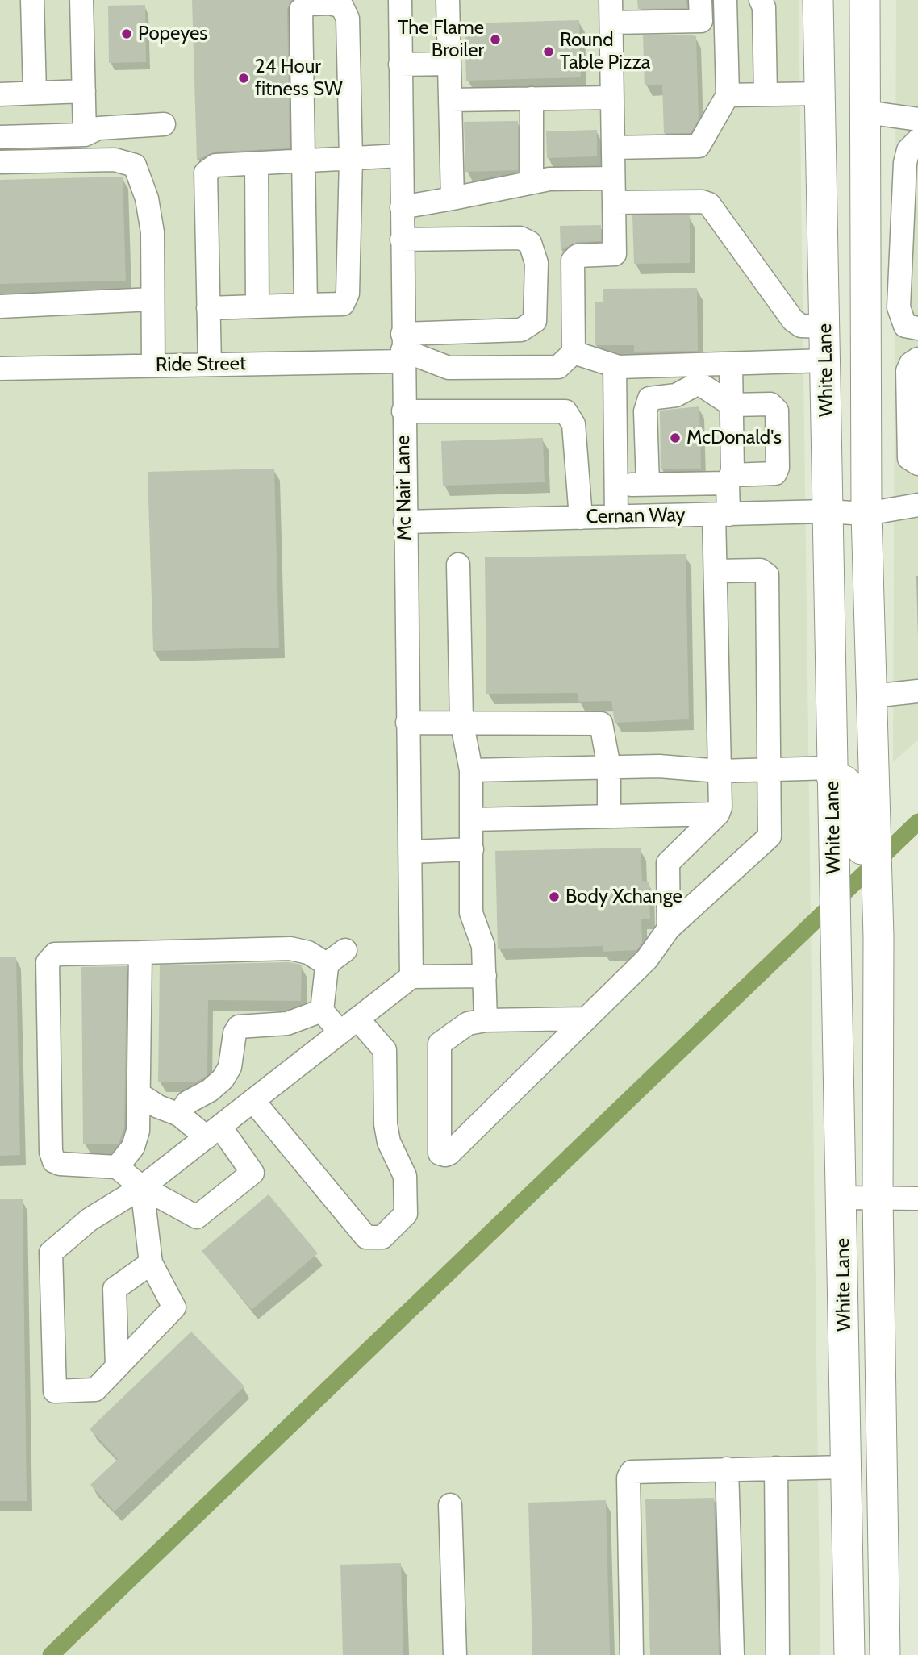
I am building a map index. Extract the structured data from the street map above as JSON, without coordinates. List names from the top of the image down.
{
  "streets": {
    "main road": ["White Lane"],
    "street": ["Ride Street", "Mc Nair Lane", "Cernan Way"]
  },
  "crossings": [
    ["Ride Street", "Mc Nair Lane"],
    ["White Lane", "Cernan Way"],
    ["Mc Nair Lane", "Cernan Way"]
  ],
  "places": [
    "Popeyes",
    "The Flame Broiler",
    "Round Table Pizza",
    "24 Hour fitness SW",
    "McDonald's",
    "Body Xchange"
  ]
}
